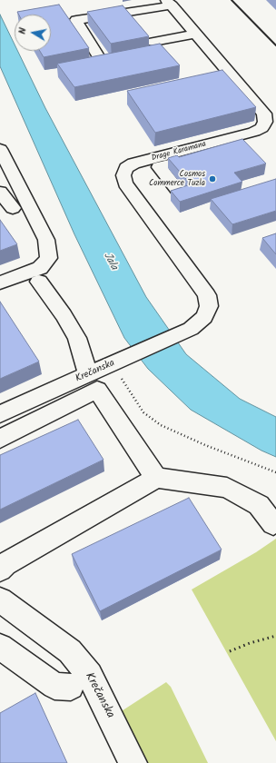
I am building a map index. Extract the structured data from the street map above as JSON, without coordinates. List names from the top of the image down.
{
  "streets": {
    "street": ["Drage Karamana", "Krečanska"]
  },
  "crossings": [
    ["Drage Karamana", "Krečanska"]
  ],
  "water": ["Jala"],
  "places": ["Cosmos Commerce Tuzla"],
  "north": "left"
}
